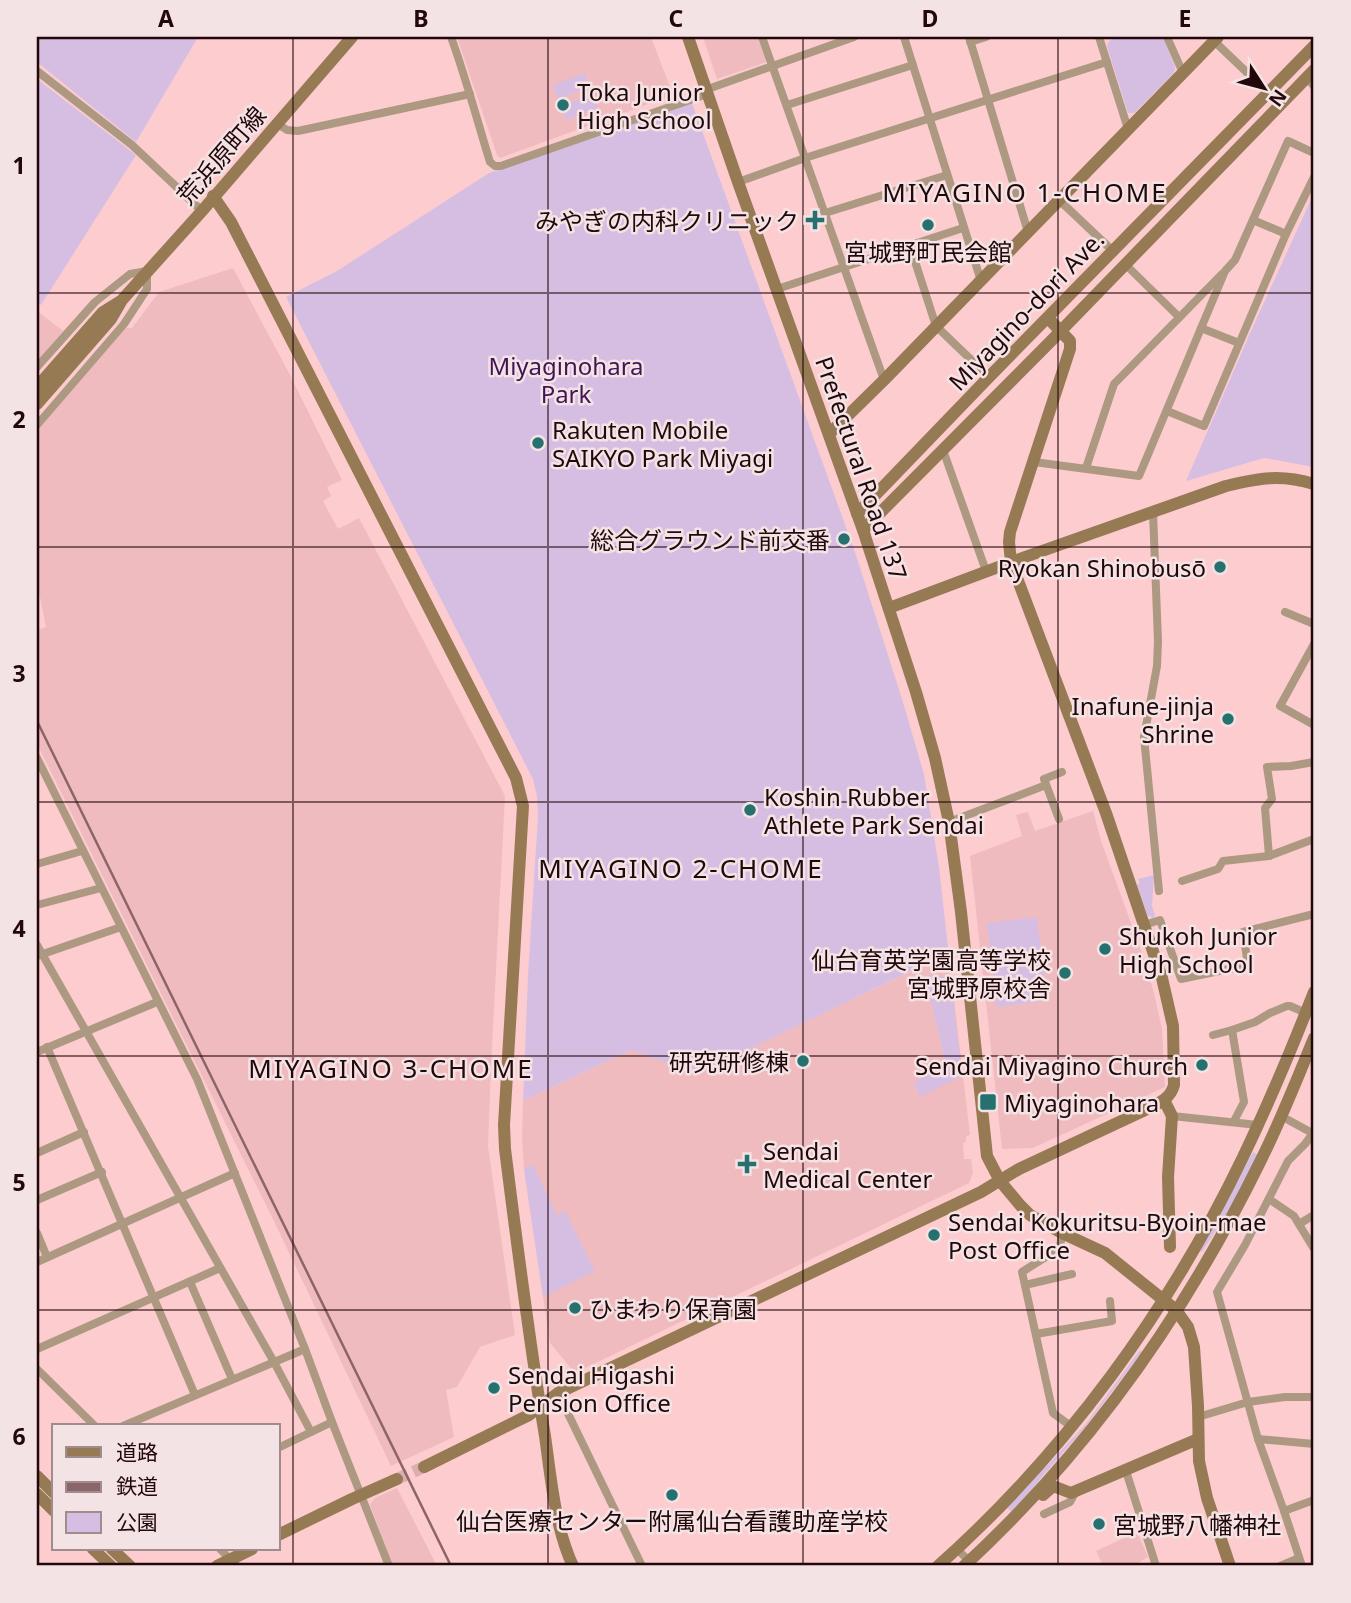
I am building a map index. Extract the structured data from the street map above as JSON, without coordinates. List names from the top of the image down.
{
  "streets": {
    "street": ["荒浜原町線", "Miyagino-dori Ave.", "Prefectural Road 137"]
  },
  "crossings": [
    ["Miyagino-dori Ave.", "Prefectural Road 137"]
  ],
  "districts": ["MIYAGINO 1-CHOME", "MIYAGINO 2-CHOME", "MIYAGINO 3-CHOME"],
  "parks": ["Miyaginohara Park"],
  "places": {
    "other": [
      "Toka Junior High School",
      "宮城野町民会館",
      "Rakuten Mobile SAIKYO Park Miyagi",
      "総合グラウンド前交番",
      "Ryokan Shinobusō",
      "Inafune-jinja Shrine",
      "Koshin Rubber Athlete Park Sendai",
      "Shukoh Junior High School",
      "仙台育英学園高等学校 宮城野原校舎",
      "研究研修棟",
      "Sendai Miyagino Church",
      "Sendai Kokuritsu-Byoin-mae Post Office",
      "ひまわり保育園",
      "Sendai Higashi Pension Office",
      "仙台医療センター附属仙台看護助産学校",
      "宮城野八幡神社"
    ],
    "health": ["みやぎの内科クリニック", "Sendai Medical Center"],
    "transit": ["Miyaginohara"]
  },
  "legend": ["道路", "鉄道", "公園"],
  "north": "bottom right",
  "grid": {
    "columns": [
      "A",
      "B",
      "C",
      "D",
      "E"
    ],
    "rows": [
      "1",
      "2",
      "3",
      "4",
      "5",
      "6"
    ]
  }
}
